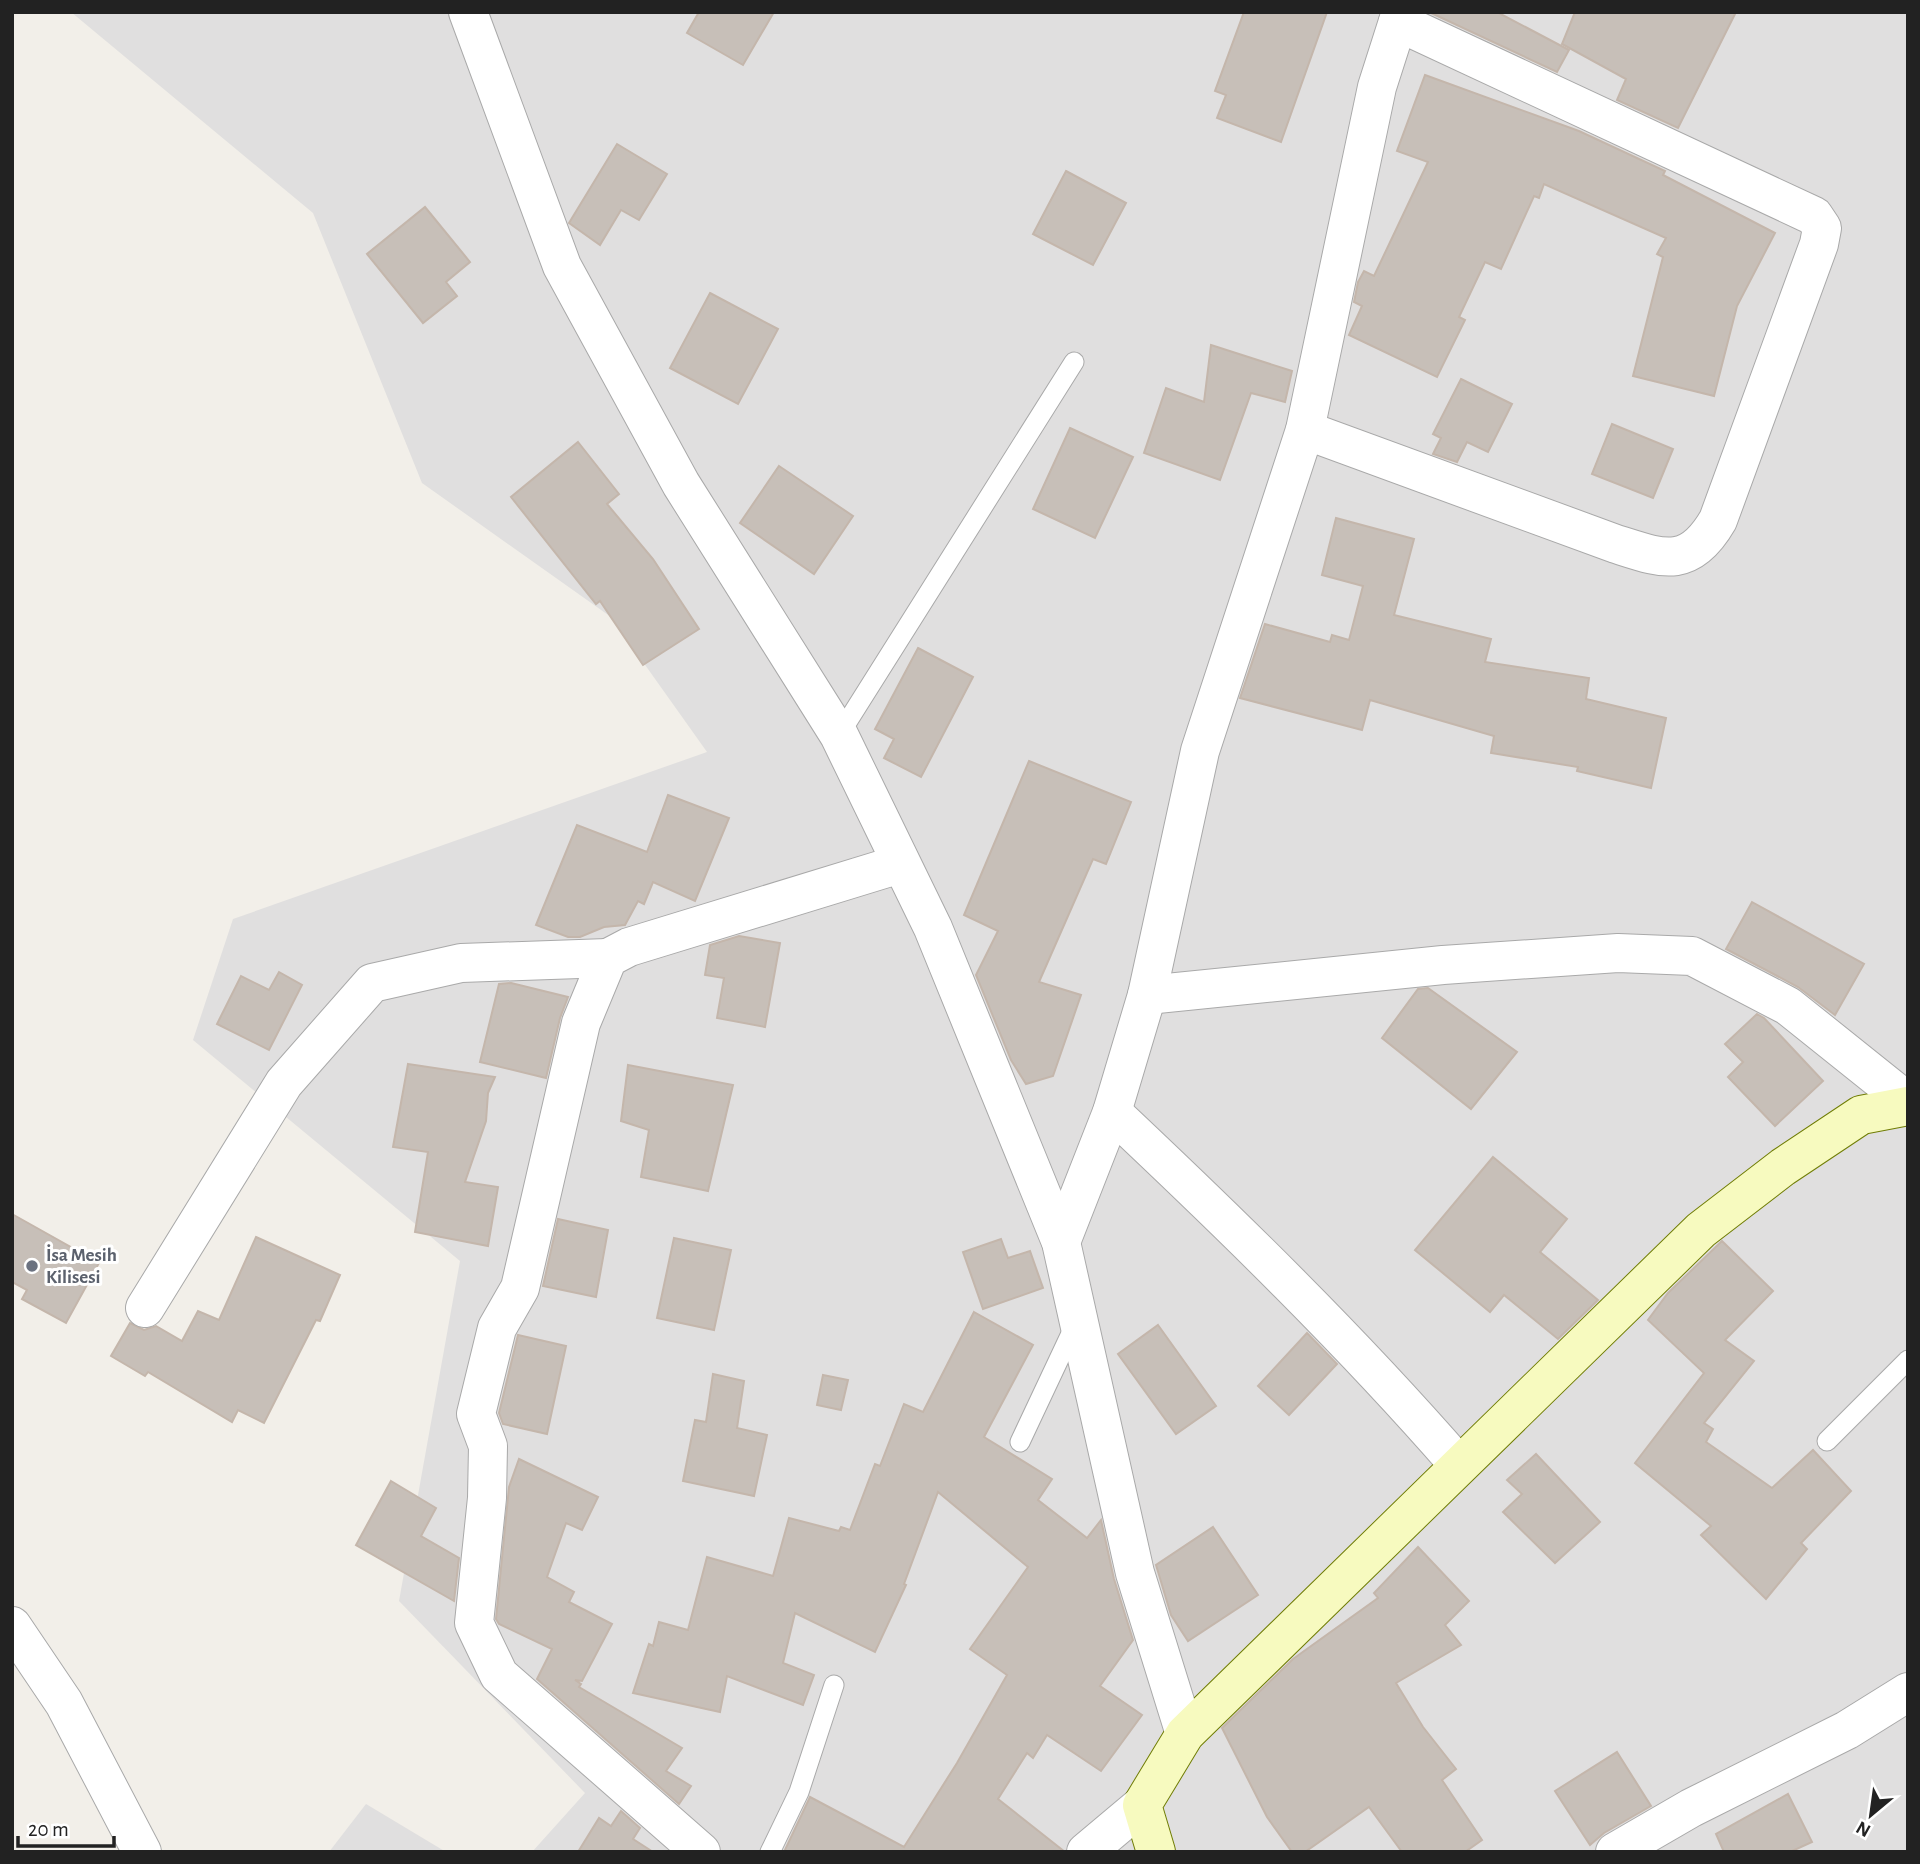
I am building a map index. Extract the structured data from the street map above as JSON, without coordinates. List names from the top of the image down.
{
  "places": ["İsa Mesih Kilisesi"],
  "scale_bar": "20 m",
  "north": "bottom left"
}
